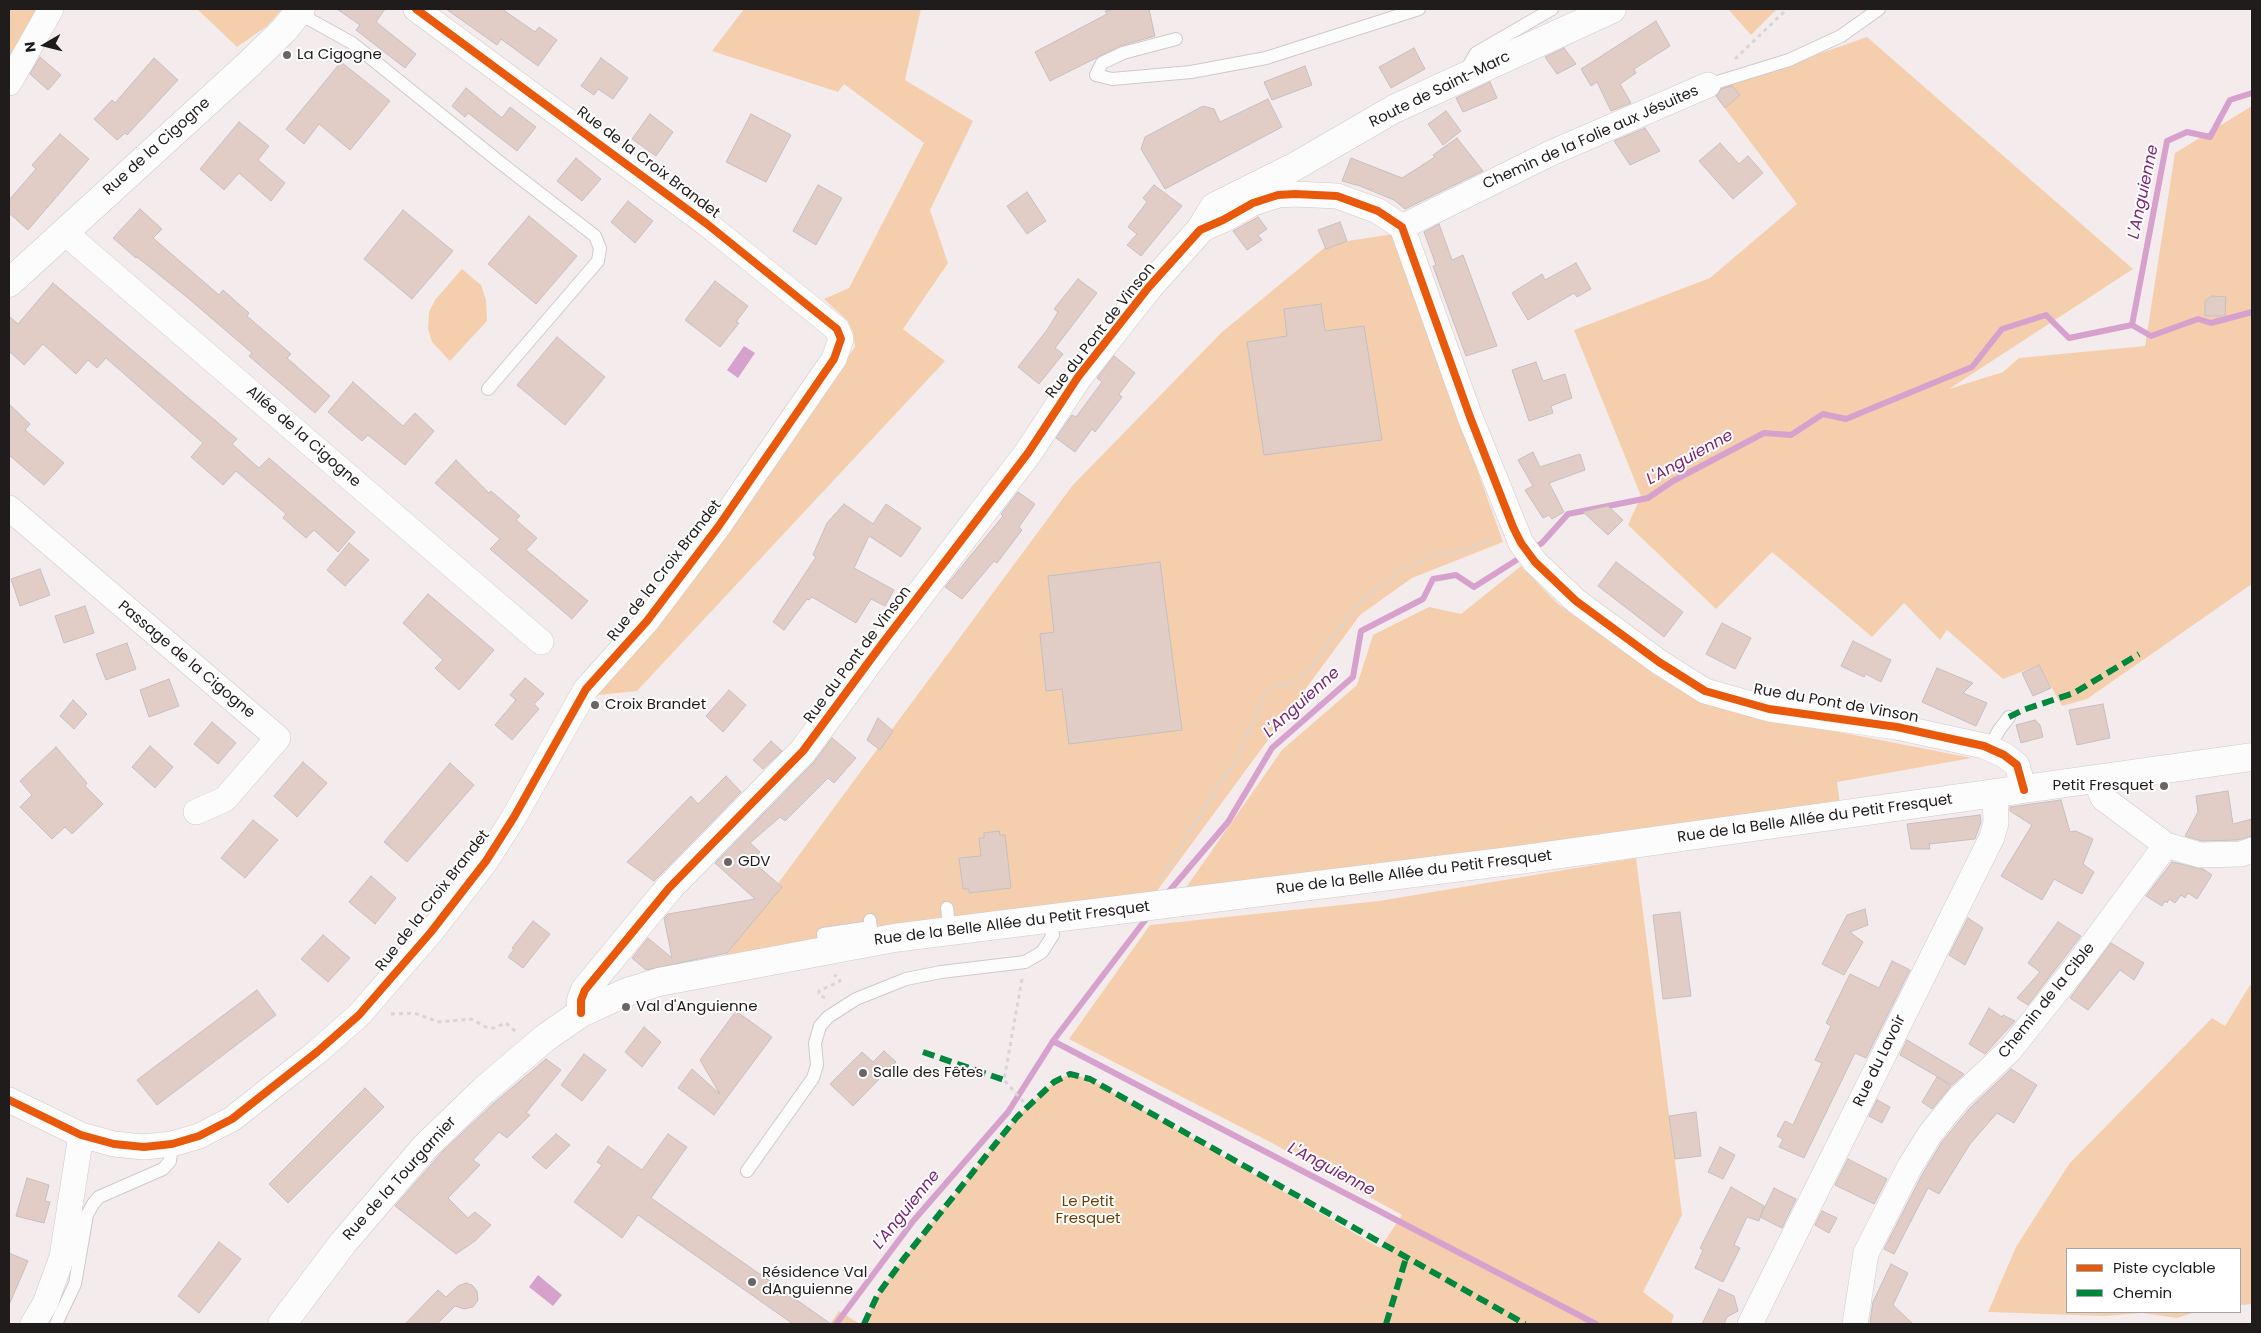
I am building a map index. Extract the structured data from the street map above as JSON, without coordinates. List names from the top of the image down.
{
  "streets": {
    "street": [
      "Route de Saint-Marc",
      "Chemin de la Folie aux Jésuites",
      "Rue de la Cigogne",
      "Rue de la Croix Brandet",
      "Rue du Pont de Vinson",
      "Allée de la Cigogne",
      "Passage de la Cigogne",
      "Rue de la Belle Allée du Petit Fresquet",
      "Chemin de la Cible",
      "Rue du Lavoir",
      "Rue de la Tourgarnier"
    ]
  },
  "crossings": [
    ["Route de Saint-Marc", "Rue du Pont de Vinson"],
    ["Chemin de la Folie aux Jésuites", "Rue du Pont de Vinson"],
    ["Rue de la Cigogne", "Allée de la Cigogne"],
    ["Rue du Pont de Vinson", "Rue de la Belle Allée du Petit Fresquet"],
    ["Rue du Pont de Vinson", "Rue de la Tourgarnier"],
    ["Rue de la Belle Allée du Petit Fresquet", "Rue du Lavoir"],
    ["Rue de la Belle Allée du Petit Fresquet", "Rue de la Tourgarnier"]
  ],
  "water": ["L'Anguienne"],
  "parks": ["Le Petit Fresquet"],
  "places": [
    "La Cigogne",
    "Croix Brandet",
    "Petit Fresquet",
    "GDV",
    "Val d'Anguienne",
    "Salle des Fêtes",
    "Résidence Val dAnguienne"
  ],
  "legend": ["Piste cyclable", "Chemin"],
  "north": "left"
}
